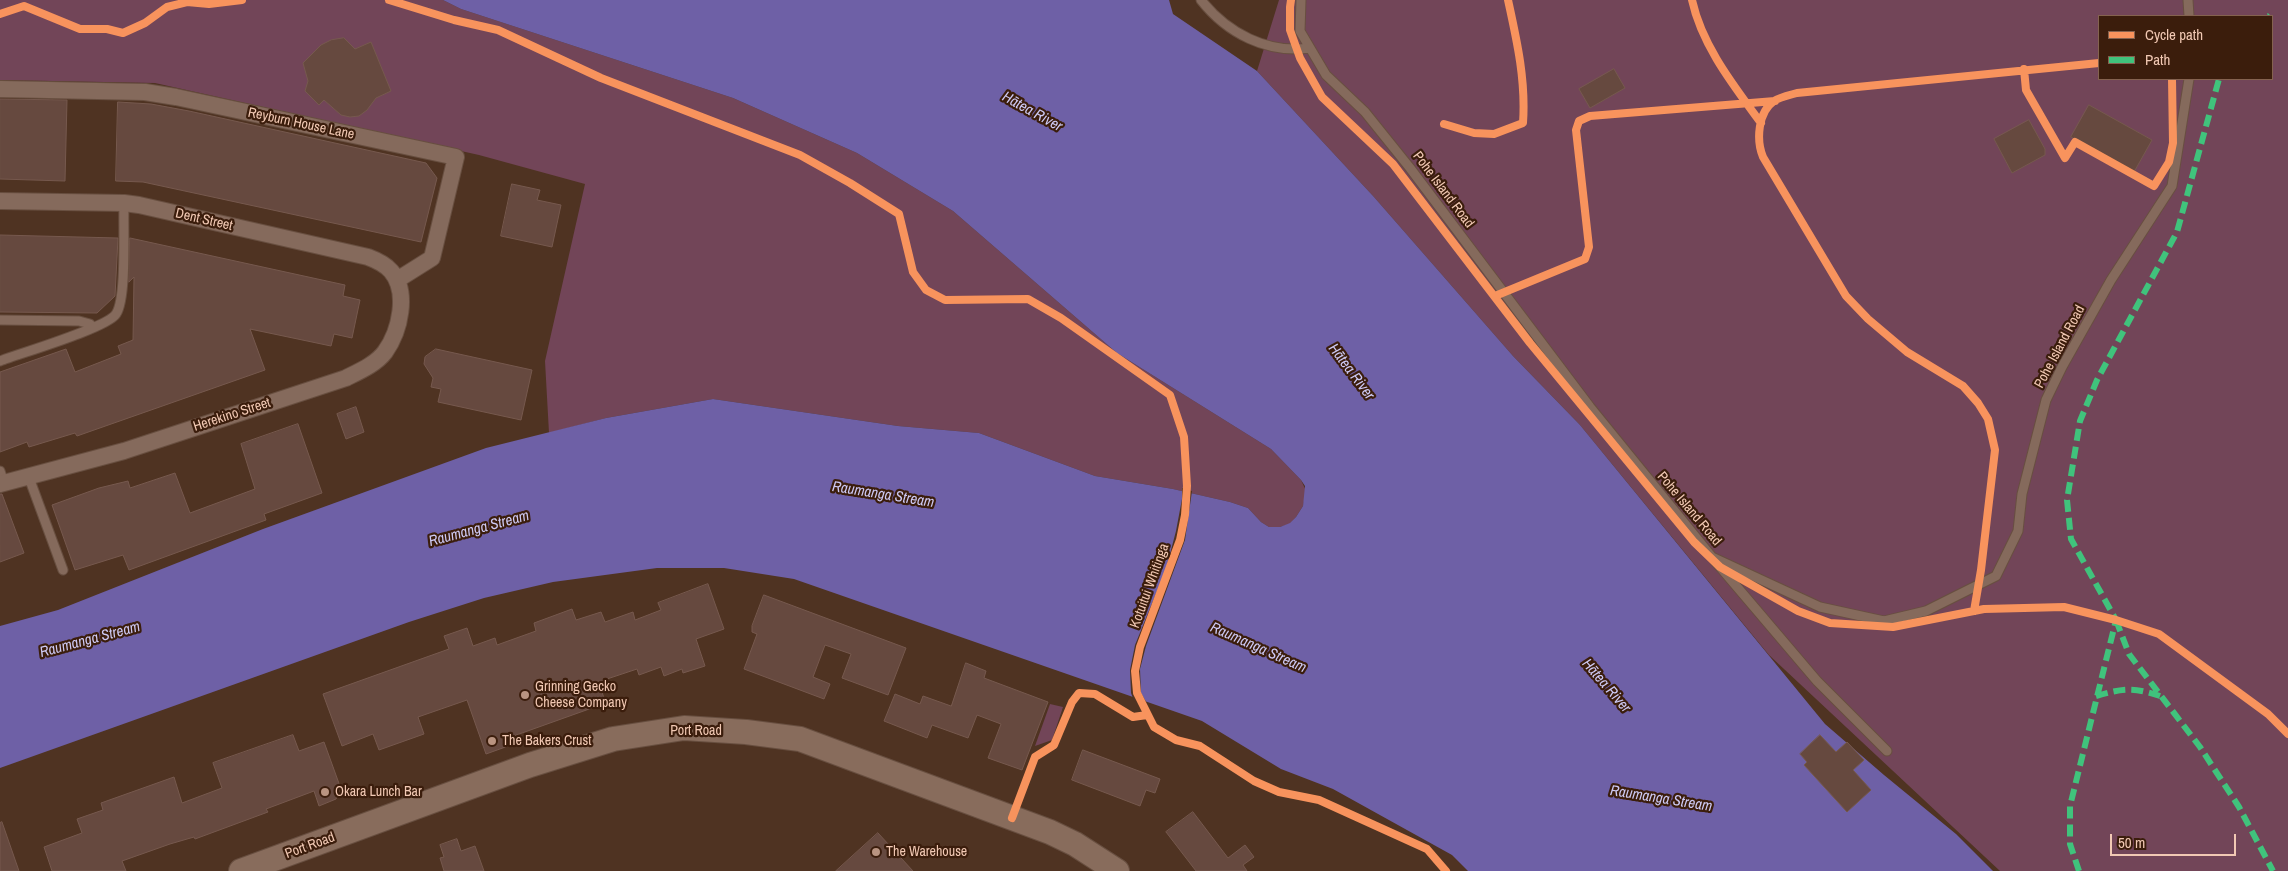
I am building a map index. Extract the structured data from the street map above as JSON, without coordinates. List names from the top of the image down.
{
  "streets": {
    "main road": ["Port Road"],
    "street": ["Reyburn House Lane", "Dent Street", "Herekino Street"],
    "lane": ["Pohe Island Road"],
    "cycle path": ["Kotuitui Whitinga"]
  },
  "crossings": [
    ["Reyburn House Lane", "Dent Street"],
    ["Reyburn House Lane", "Herekino Street"],
    ["Dent Street", "Herekino Street"]
  ],
  "water": ["Hātea River", "Raumanga Stream"],
  "places": [
    "Grinning Gecko Cheese Company",
    "The Bakers Crust",
    "Okara Lunch Bar",
    "The Warehouse"
  ],
  "legend": ["Cycle path", "Path"],
  "scale_bar": "50 m"
}
